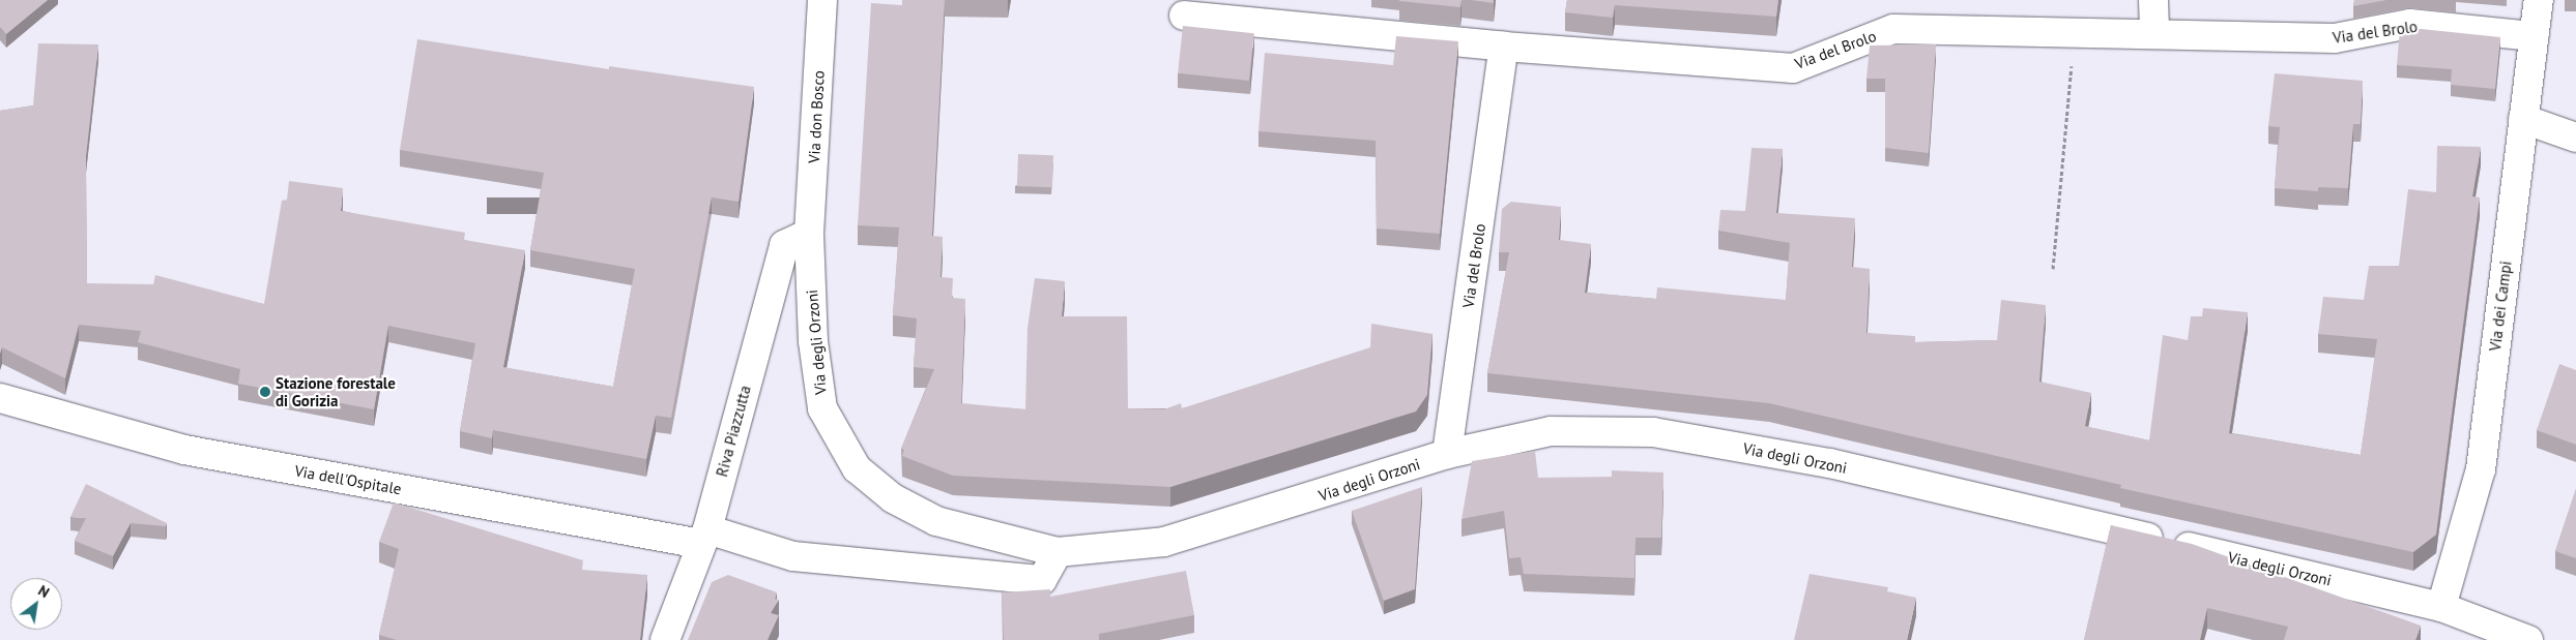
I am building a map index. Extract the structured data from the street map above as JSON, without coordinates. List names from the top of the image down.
{
  "streets": {
    "street": [
      "Via del Brolo",
      "Via don Bosco",
      "Via dei Campi",
      "Via degli Orzoni",
      "Riva Piazzutta",
      "Via dell'Ospitale"
    ]
  },
  "crossings": [
    ["Via del Brolo", "Via dei Campi"],
    ["Via del Brolo", "Via degli Orzoni"],
    ["Via don Bosco", "Via degli Orzoni"],
    ["Via don Bosco", "Riva Piazzutta"],
    ["Via dei Campi", "Via degli Orzoni"],
    ["Via degli Orzoni", "Riva Piazzutta"],
    ["Riva Piazzutta", "Via dell'Ospitale"]
  ],
  "places": ["Stazione forestale di Gorizia"],
  "north": "top right"
}
